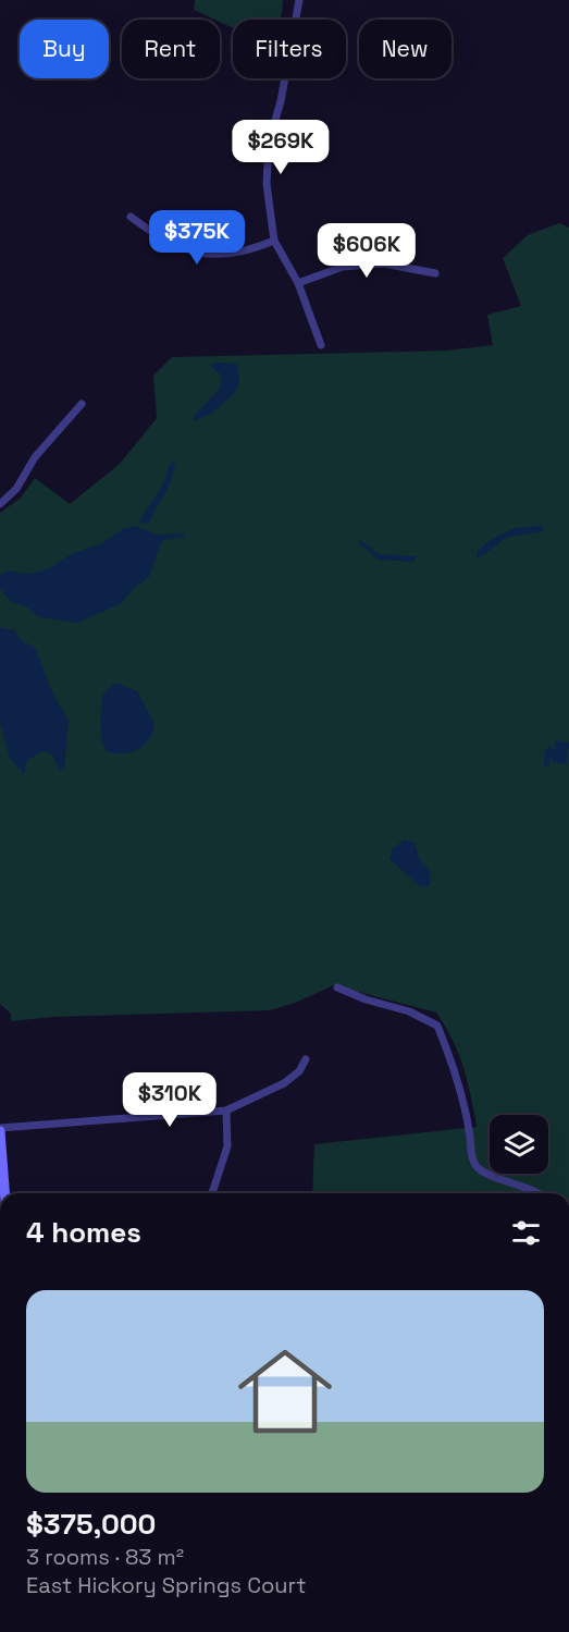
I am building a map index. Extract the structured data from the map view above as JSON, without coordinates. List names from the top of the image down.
{
  "page": {
    "chip": [
      "Buy",
      "Rent",
      "Filters",
      "New"
    ],
    "price": [
      "$269K",
      "$375K",
      "$606K",
      "$310K"
    ],
    "heading": "4 homes",
    "list": [
      {
        "name": "$375,000",
        "note": "3 rooms · 83 m² · East Hickory Springs Court"
      }
    ]
  }
}
